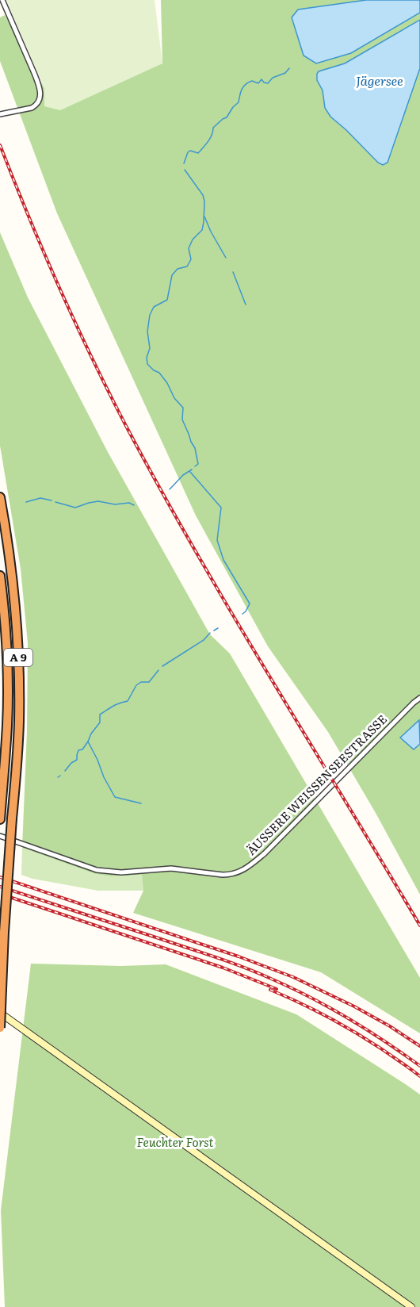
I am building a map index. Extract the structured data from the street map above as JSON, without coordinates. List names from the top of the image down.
{
  "streets": {
    "highway": ["A 9"],
    "street": ["ÄUSSERE WEISSENSEESTRASSE"]
  },
  "water": ["Jägersee"],
  "parks": ["Feuchter Forst"]
}
